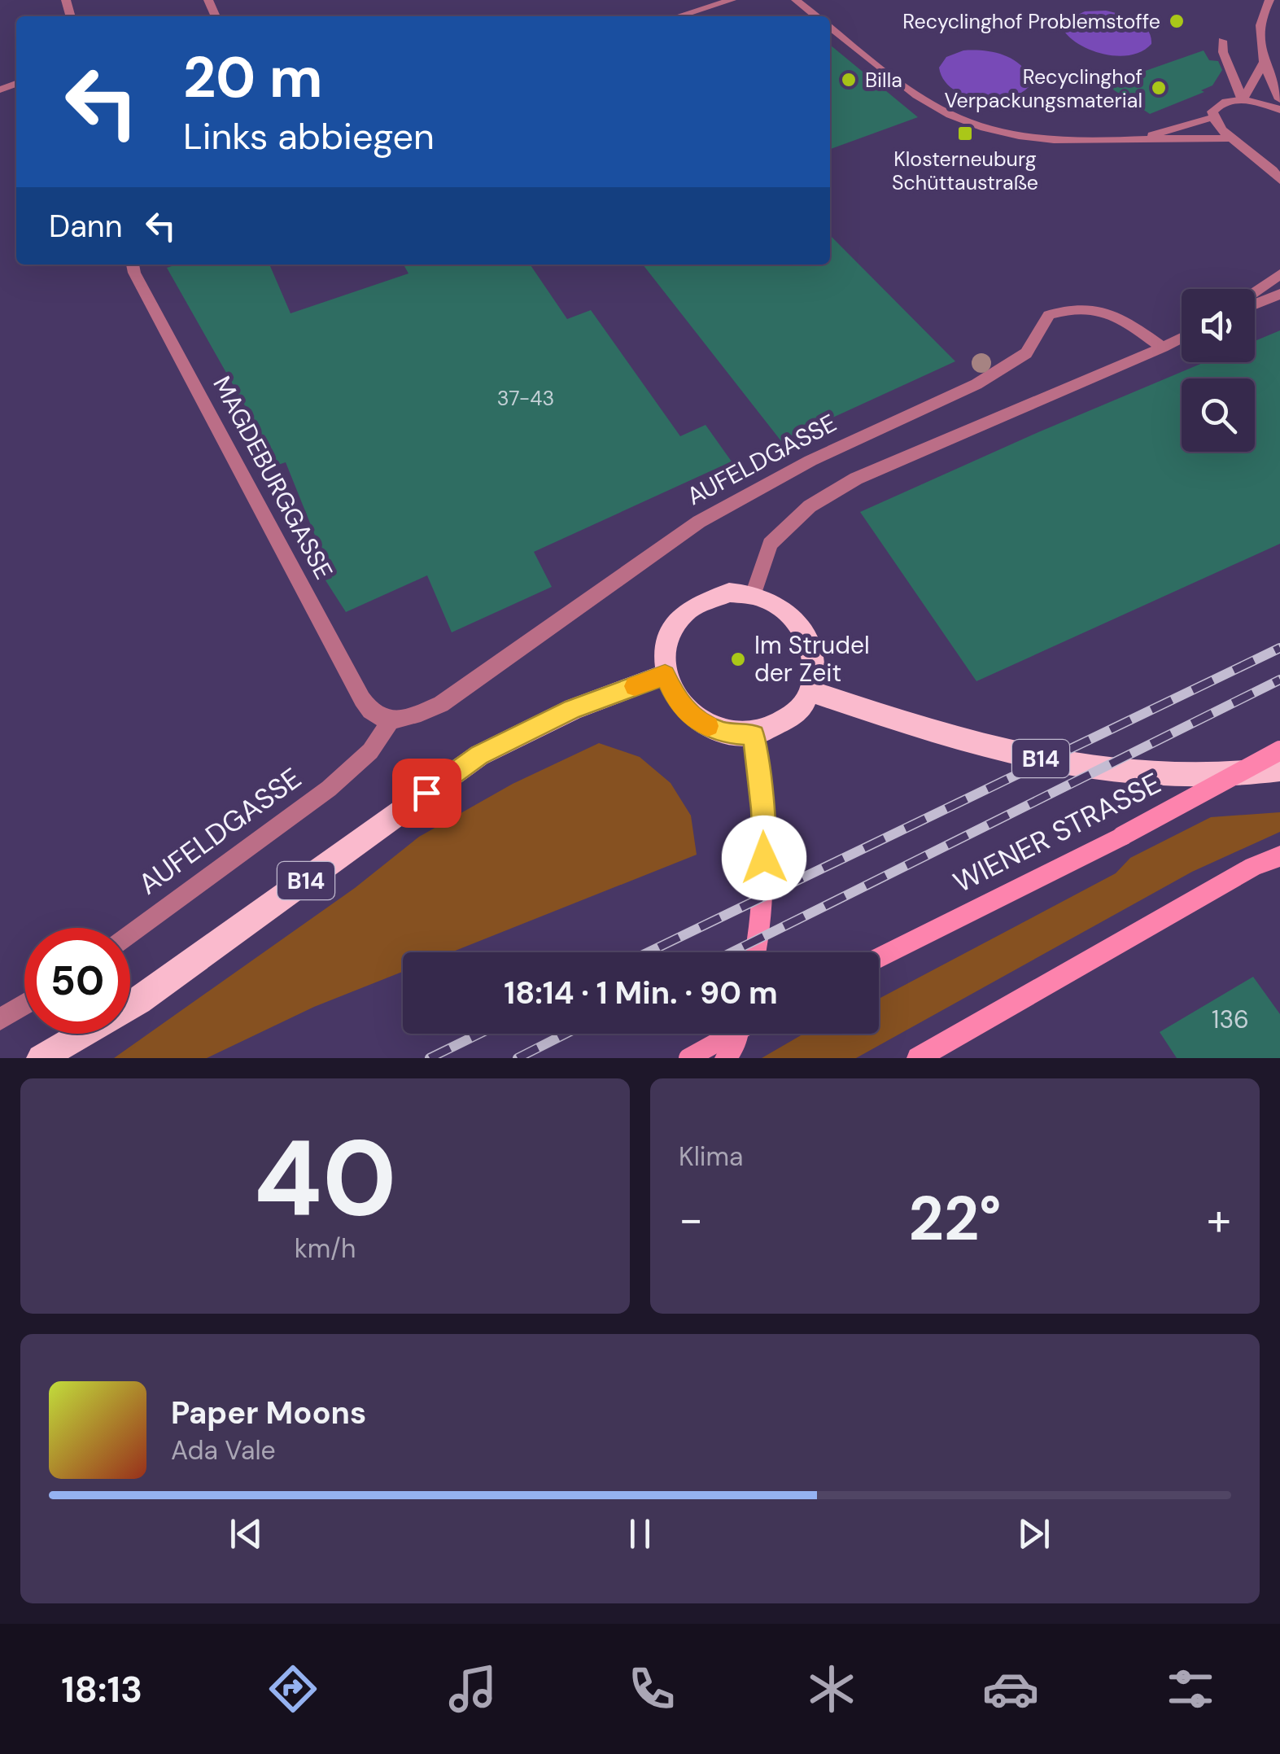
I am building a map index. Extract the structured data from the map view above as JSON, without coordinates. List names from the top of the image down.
{
  "streets": {
    "main road": ["B14", "WIENER STRASSE"],
    "street": ["AUFELDGASSE", "MAGDEBURGGASSE"]
  },
  "crossings": [
    ["AUFELDGASSE", "MAGDEBURGGASSE"]
  ],
  "places": {
    "other": [
      "Recyclinghof Problemstoffe",
      "Billa",
      "Recyclinghof Verpackungsmaterial",
      "Im Strudel der Zeit"
    ],
    "transit": ["Klosterneuburg Schüttaustraße"]
  },
  "house_numbers": ["37-43", "136"],
  "page": {
    "turn": ["20 m", "Links abbiegen"],
    "then": "Dann",
    "limit": "50",
    "trip": "18:14 · 1 Min. · 90 m",
    "tile": [
      ["40", "km/h"],
      "Klima"
    ],
    "heat": ["−", "22°", "+"],
    "song": ["Paper Moons", "Ada Vale"],
    "tabs": "18:13"
  }
}
